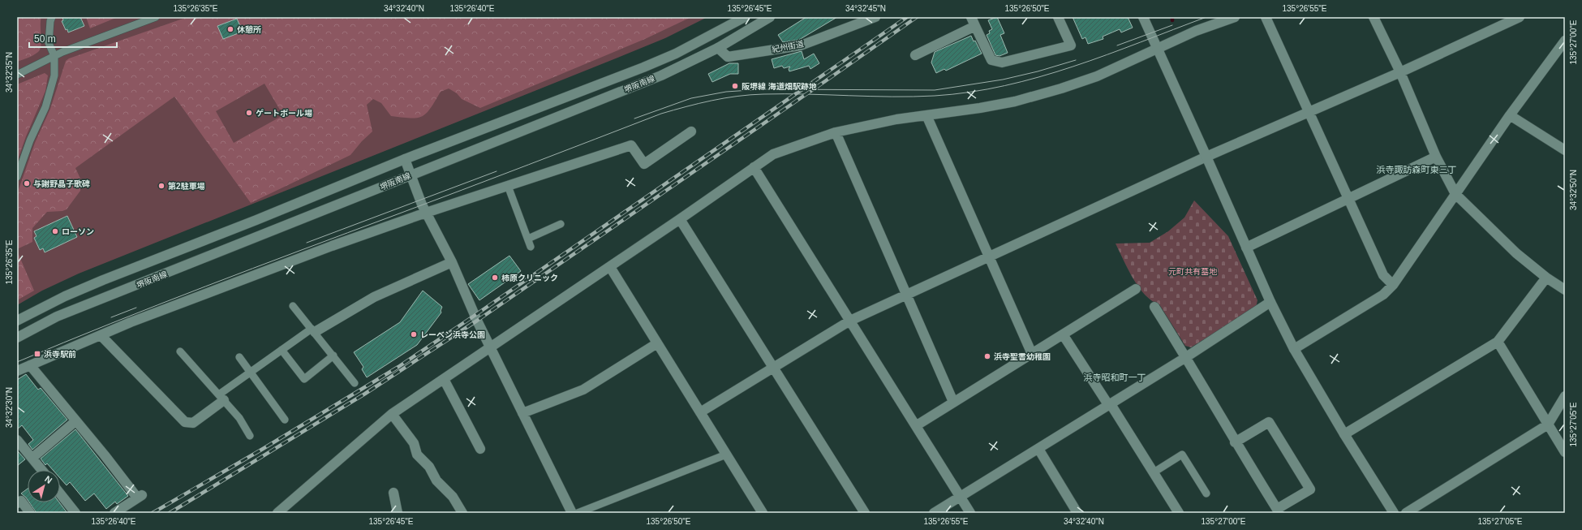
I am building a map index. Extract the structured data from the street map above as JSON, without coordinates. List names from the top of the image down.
{
  "streets": {
    "street": ["紀州街道", "堺阪南線"]
  },
  "crossings": [
    ["紀州街道", "堺阪南線"]
  ],
  "districts": ["浜寺諏訪森町東三丁", "浜寺昭和町一丁"],
  "parks": ["元町共有墓地"],
  "places": {
    "other": [
      "休憩所",
      "阪堺線 海道畑駅跡地",
      "ゲートボール場",
      "与謝野晶子歌碑",
      "第2駐車場",
      "ローソン",
      "柿原クリニック",
      "レーベン浜寺公園",
      "浜寺聖書幼稚園"
    ],
    "transit": ["浜寺駅前"]
  },
  "scale_bar": "50 m",
  "north": "top right",
  "coordinates": [
    "135°26'35\"E",
    "34°32'40\"N",
    "135°26'40\"E",
    "135°26'45\"E",
    "34°32'45\"N",
    "135°26'50\"E",
    "135°26'55\"E",
    "135°27'00\"E",
    "34°32'35\"N",
    "34°32'50\"N",
    "34°32'30\"N",
    "135°27'05\"E"
  ]
}
